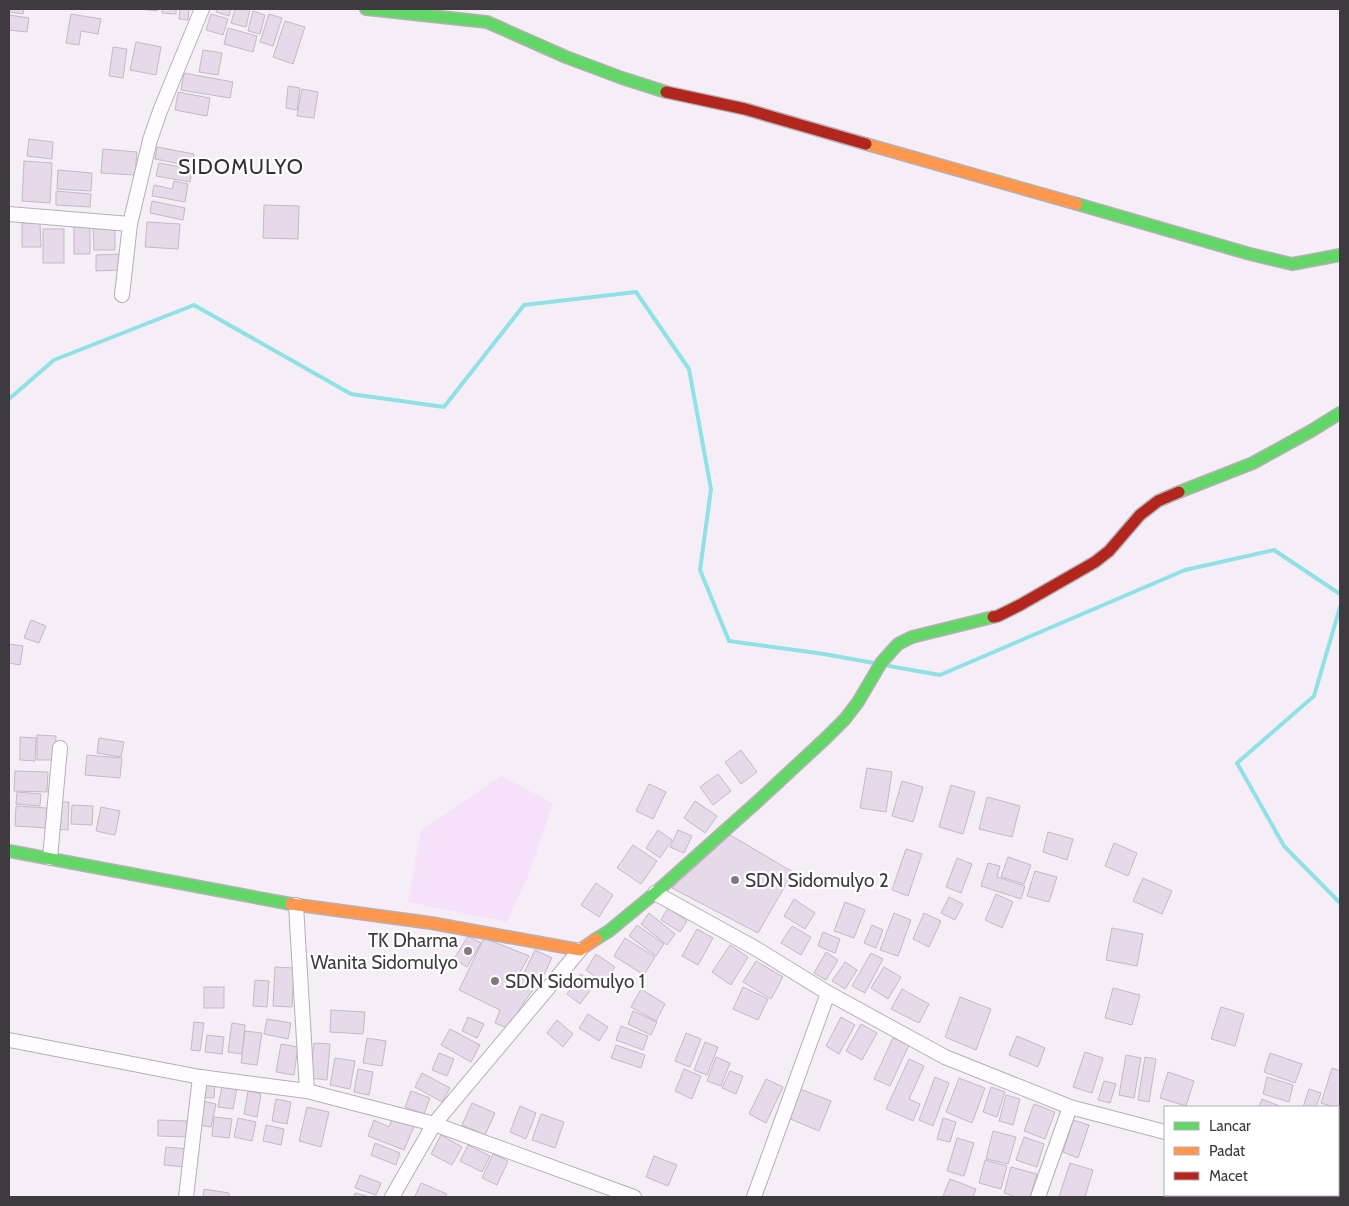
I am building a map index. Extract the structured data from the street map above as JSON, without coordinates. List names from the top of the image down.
{
  "districts": ["SIDOMULYO"],
  "places": ["SDN Sidomulyo 2", "TK Dharma Wanita Sidomulyo", "SDN Sidomulyo 1"],
  "legend": ["Lancar", "Padat", "Macet"]
}
